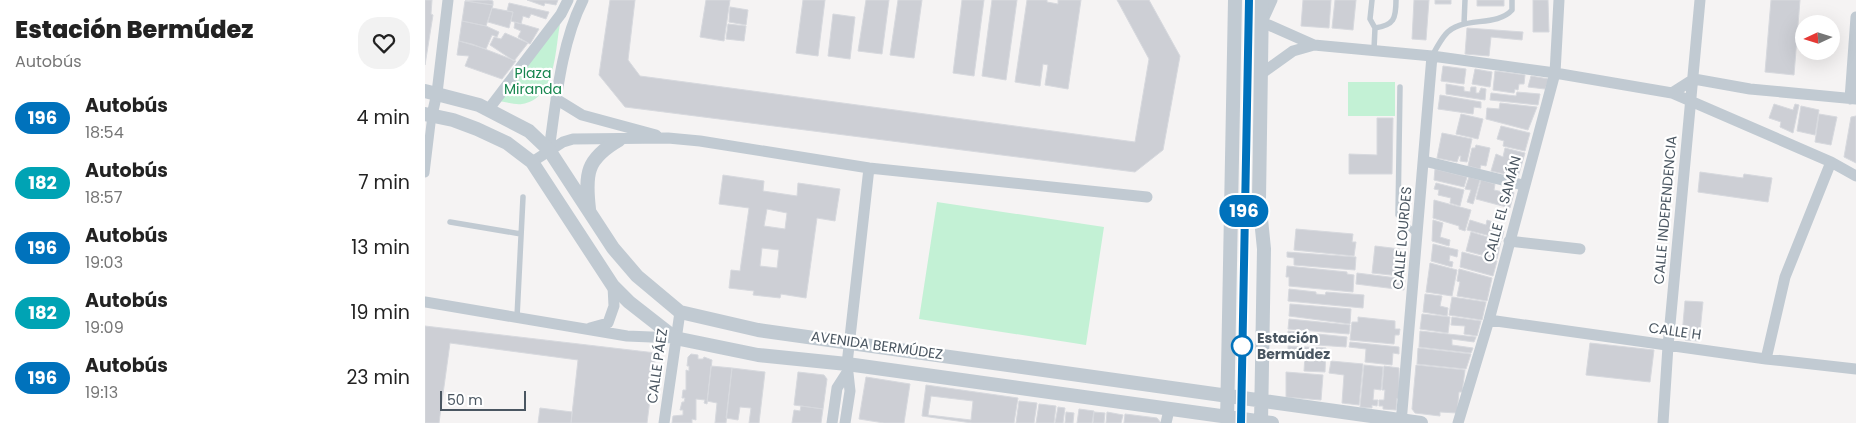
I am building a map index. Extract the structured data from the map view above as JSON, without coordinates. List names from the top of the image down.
{
  "streets": {
    "street": [
      "CALLE EL SAMÁN",
      "CALLE INDEPENDENCIA",
      "CALLE LOURDES",
      "CALLE H",
      "AVENIDA BERMÚDEZ",
      "CALLE PÁEZ"
    ]
  },
  "crossings": [
    ["CALLE EL SAMÁN", "CALLE H"],
    ["CALLE INDEPENDENCIA", "CALLE H"],
    ["CALLE LOURDES", "AVENIDA BERMÚDEZ"],
    ["AVENIDA BERMÚDEZ", "CALLE PÁEZ"]
  ],
  "parks": ["Plaza Miranda"],
  "places": ["Estación Bermúdez"],
  "lines": ["bus line 196"],
  "scale_bar": "50 m",
  "north": "left",
  "page": {
    "heading": ["Estación Bermúdez", "Autobús"],
    "on_map": "196",
    "list": [
      {
        "mark": "196",
        "name": "Autobús",
        "note": "18:54",
        "value": "4 min"
      },
      {
        "mark": "182",
        "name": "Autobús",
        "note": "18:57",
        "value": "7 min"
      },
      {
        "mark": "196",
        "name": "Autobús",
        "note": "19:03",
        "value": "13 min"
      },
      {
        "mark": "182",
        "name": "Autobús",
        "note": "19:09",
        "value": "19 min"
      },
      {
        "mark": "196",
        "name": "Autobús",
        "note": "19:13",
        "value": "23 min"
      }
    ],
    "scale": "50 m"
  }
}
